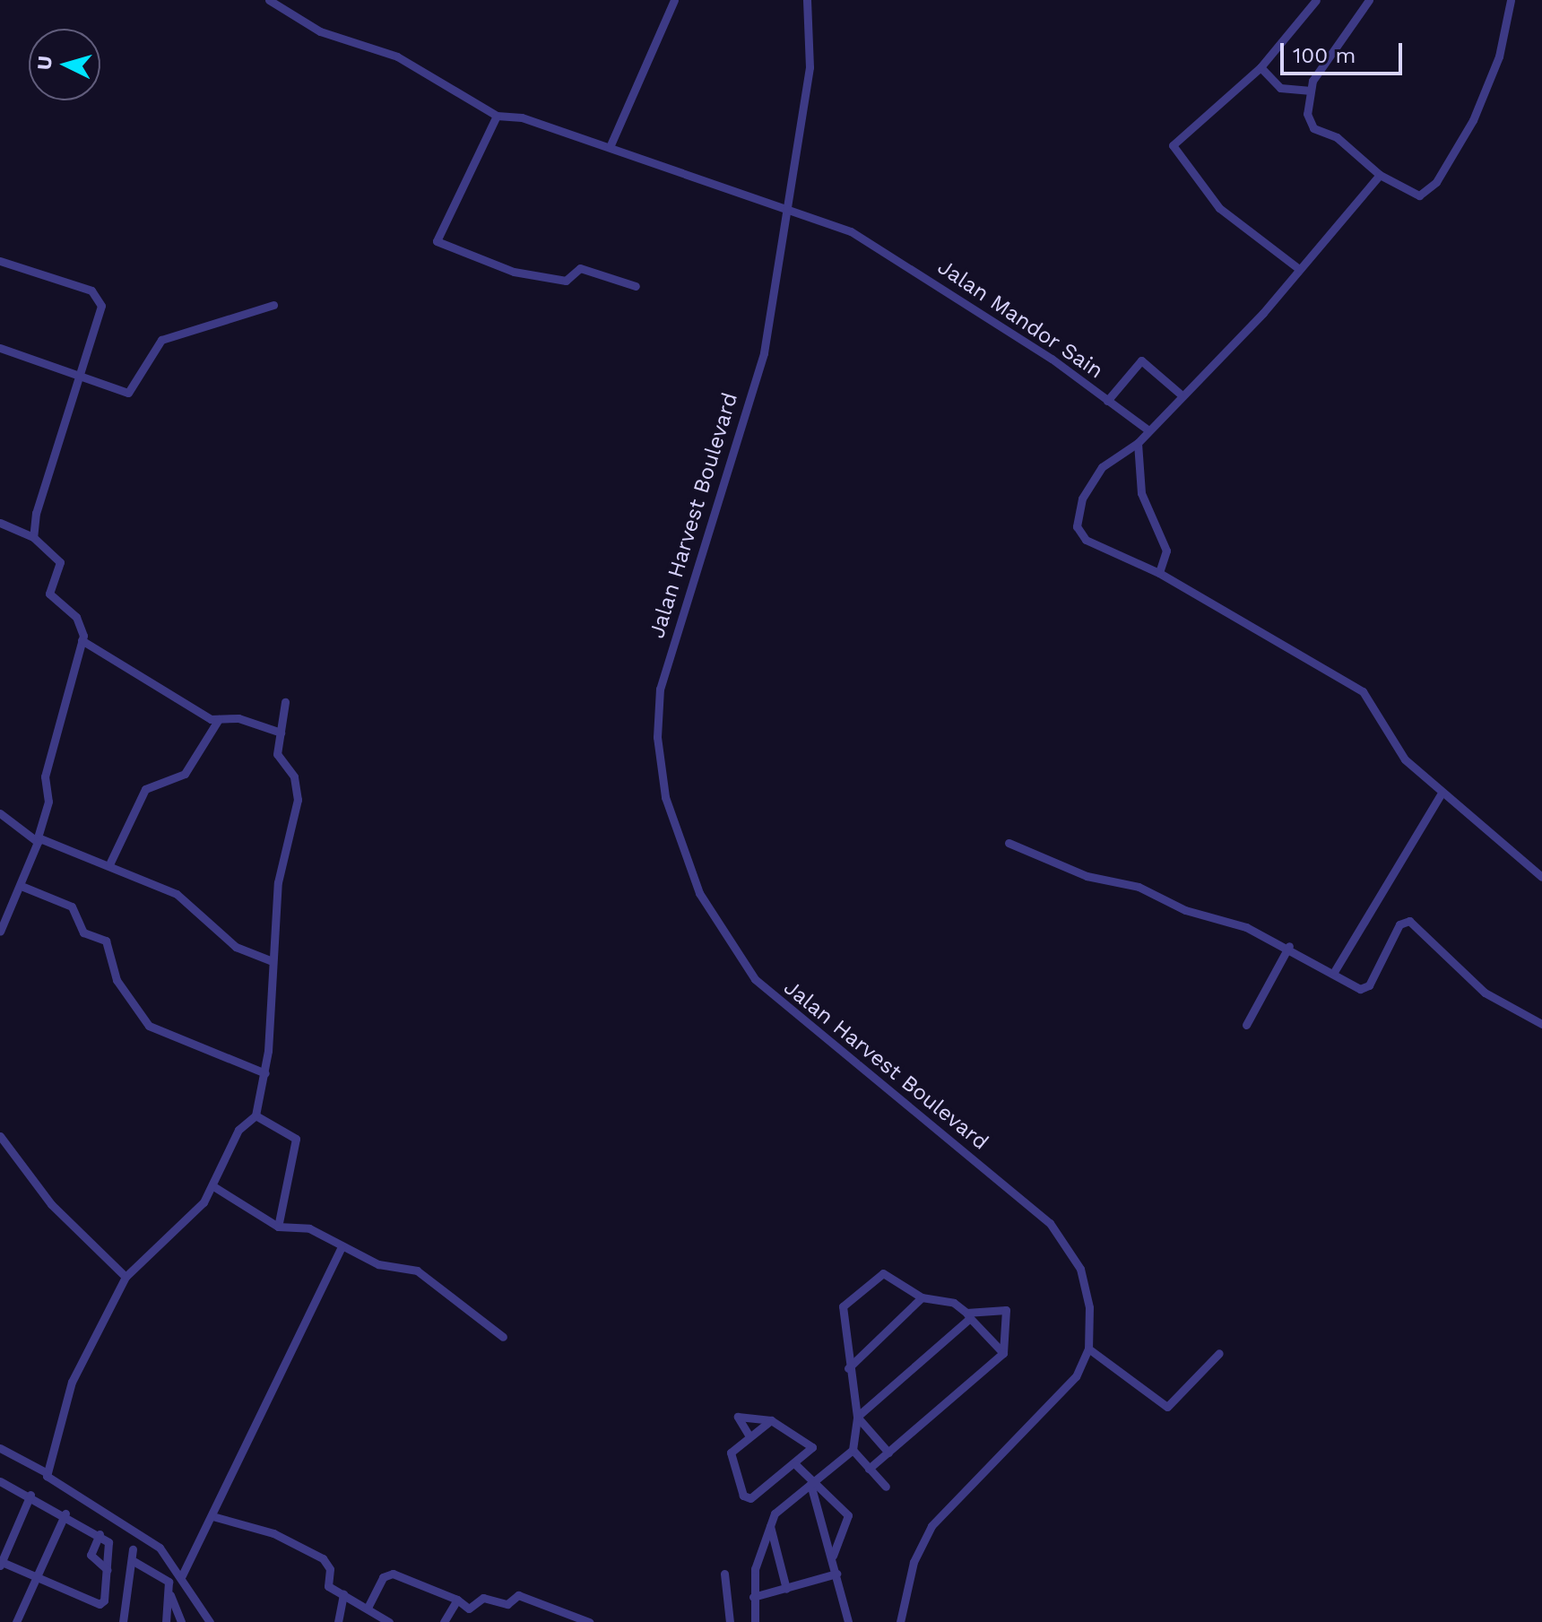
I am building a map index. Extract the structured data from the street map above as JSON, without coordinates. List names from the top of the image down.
{
  "streets": {
    "street": ["Jalan Mandor Sain", "Jalan Harvest Boulevard"]
  },
  "crossings": [
    ["Jalan Mandor Sain", "Jalan Harvest Boulevard"]
  ],
  "scale_bar": "100 m",
  "north": "left"
}
